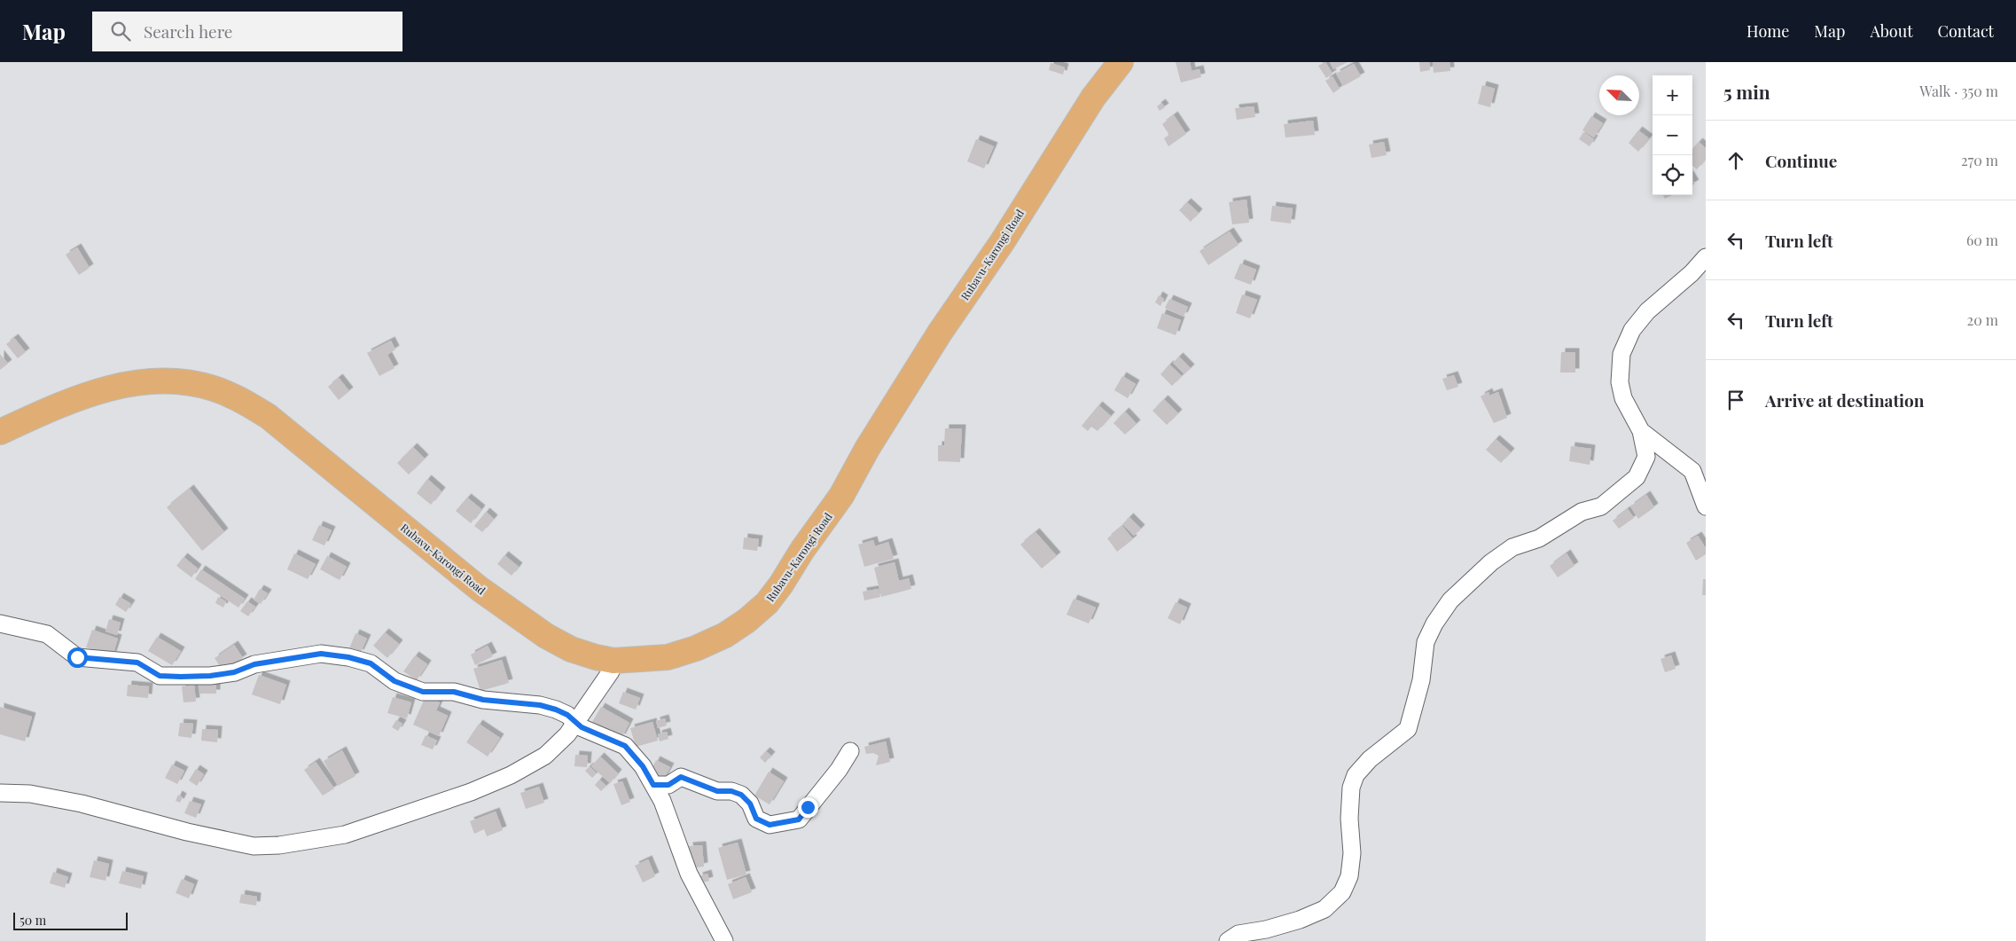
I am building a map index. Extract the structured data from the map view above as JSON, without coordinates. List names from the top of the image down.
{
  "streets": {
    "highway": ["Rubavu-Karongi Road"]
  },
  "scale_bar": "50 m",
  "north": "top left",
  "page": {
    "header": "Map",
    "search": "Search here",
    "nav": [
      "Home",
      "Map",
      "About",
      "Contact"
    ],
    "heading": ["5 min", "Walk · 350 m"],
    "map_buttons": ["+", "−"],
    "list": [
      ["Continue", "270 m"],
      ["Turn left", "60 m"],
      ["Turn left", "20 m"],
      "Arrive at destination"
    ],
    "scale": "50 m"
  }
}
